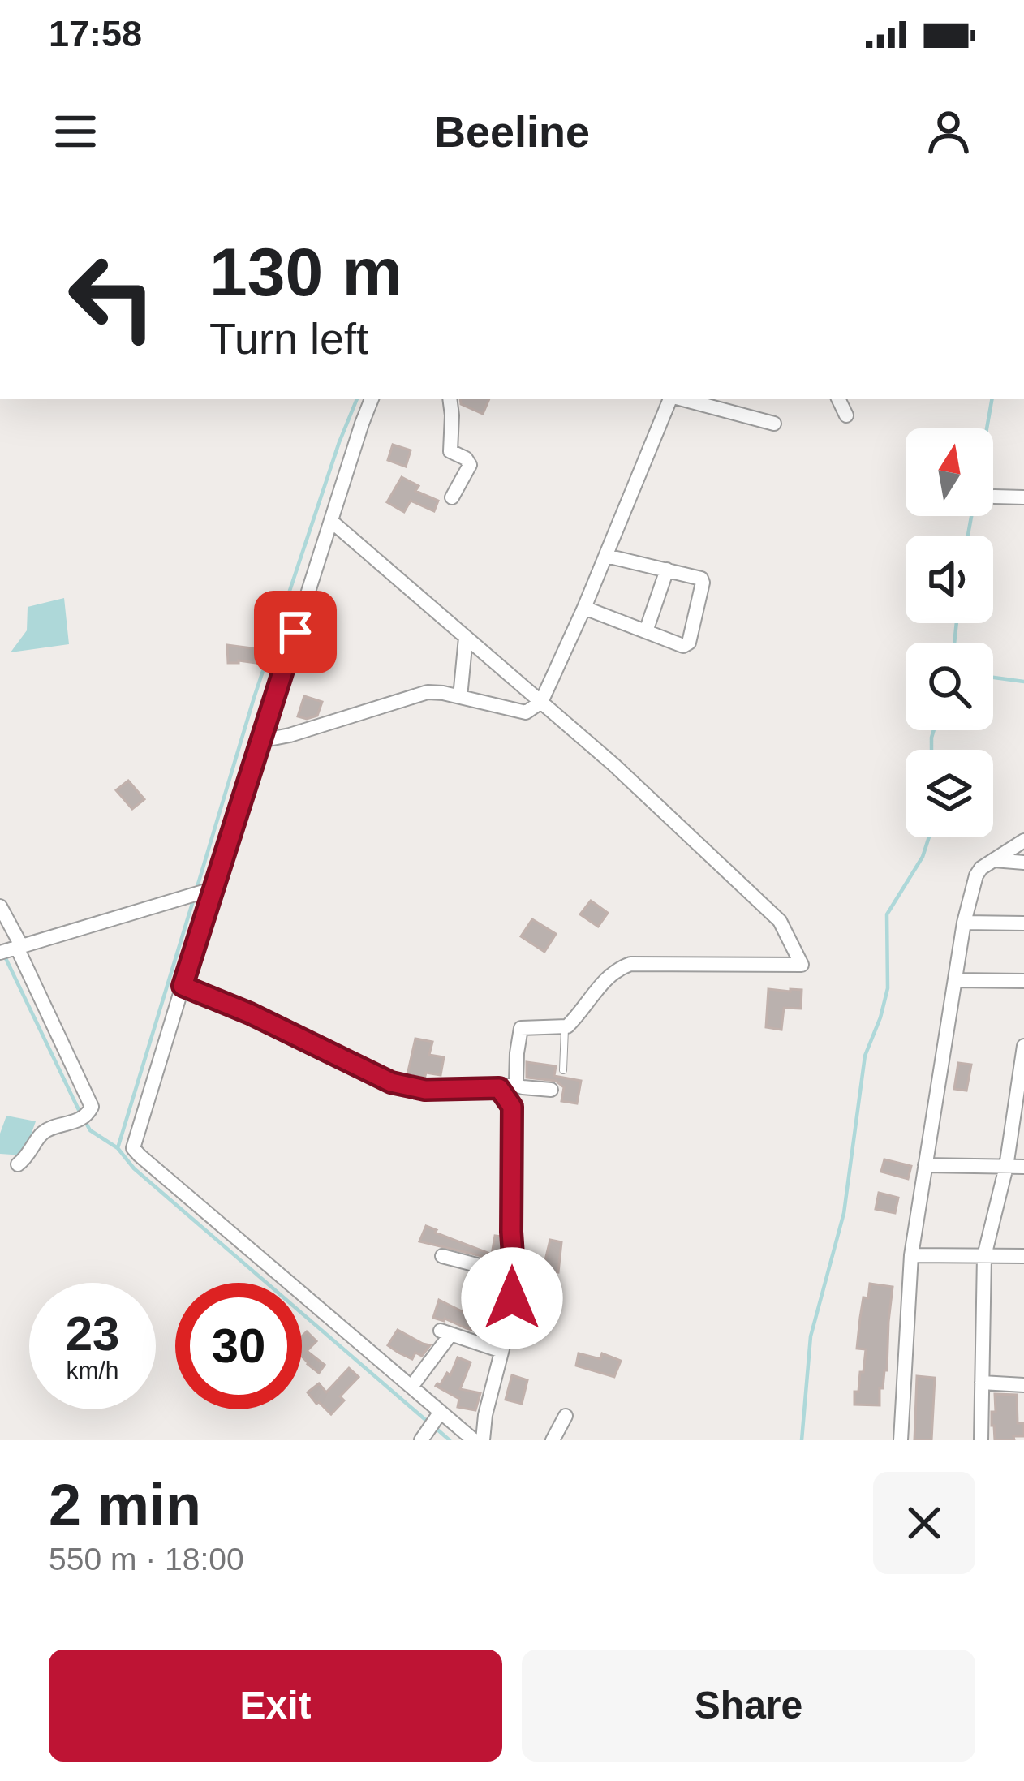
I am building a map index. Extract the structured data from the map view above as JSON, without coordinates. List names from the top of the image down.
{
  "north": "top",
  "page": {
    "status": "17:58",
    "header": "Beeline",
    "turn": ["130 m", "Turn left"],
    "speed": "23 km/h",
    "limit": "30",
    "heading": ["2 min", "550 m · 18:00"],
    "buttons": ["Exit", "Share"]
  }
}
